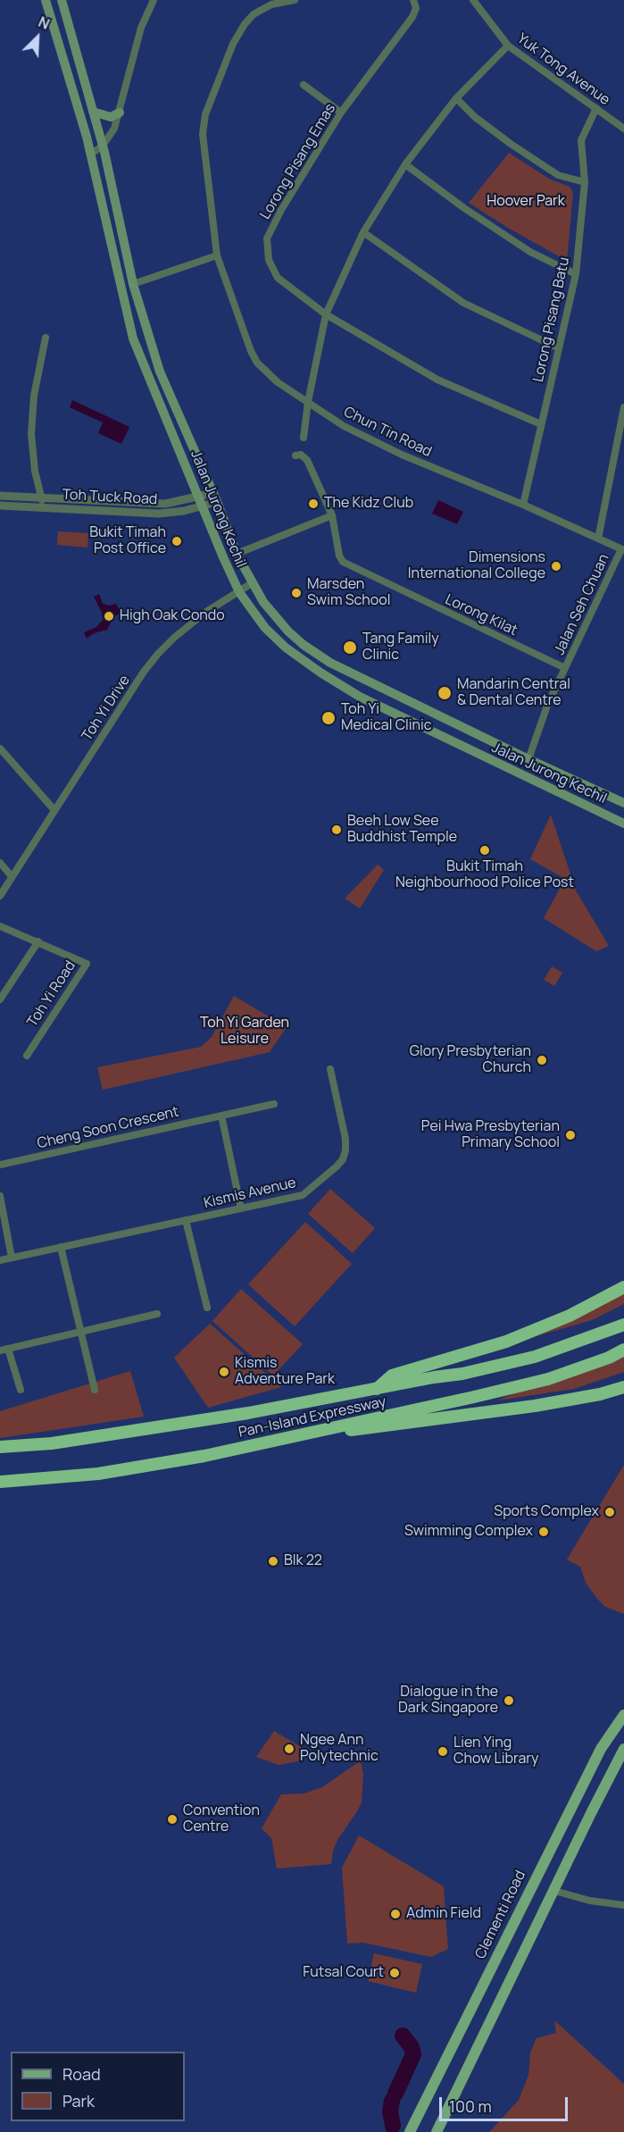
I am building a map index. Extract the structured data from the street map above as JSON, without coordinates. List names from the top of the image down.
{
  "streets": {
    "highway": ["Pan-Island Expressway"],
    "main road": ["Jalan Jurong Kechil", "Clementi Road"],
    "street": [
      "Yuk Tong Avenue",
      "Lorong Pisang Emas",
      "Lorong Pisang Batu",
      "Chun Tin Road",
      "Toh Tuck Road",
      "Jalan Seh Chuan",
      "Lorong Kilat",
      "Toh Yi Drive",
      "Toh Yi Road",
      "Cheng Soon Crescent",
      "Kismis Avenue"
    ]
  },
  "crossings": [
    ["Yuk Tong Avenue", "Lorong Pisang Batu"],
    ["Lorong Pisang Emas", "Lorong Pisang Batu"],
    ["Lorong Pisang Batu", "Chun Tin Road"],
    ["Chun Tin Road", "Jalan Seh Chuan"],
    ["Toh Tuck Road", "Jalan Jurong Kechil"],
    ["Jalan Jurong Kechil", "Jalan Seh Chuan"],
    ["Jalan Jurong Kechil", "Toh Yi Drive"],
    ["Jalan Seh Chuan", "Lorong Kilat"]
  ],
  "parks": ["Hoover Park", "Toh Yi Garden Leisure"],
  "places": [
    "The Kidz Club",
    "Bukit Timah Post Office",
    "Dimensions International College",
    "Marsden Swim School",
    "High Oak Condo",
    "Tang Family Clinic",
    "Mandarin Central & Dental Centre",
    "Toh Yi Medical Clinic",
    "Beeh Low See Buddhist Temple",
    "Bukit Timah Neighbourhood Police Post",
    "Glory Presbyterian Church",
    "Pei Hwa Presbyterian Primary School",
    "Kismis Adventure Park",
    "Sports Complex",
    "Swimming Complex",
    "Blk 22",
    "Dialogue in the Dark Singapore",
    "Ngee Ann Polytechnic",
    "Lien Ying Chow Library",
    "Convention Centre",
    "Admin Field",
    "Futsal Court"
  ],
  "legend": ["Road", "Park"],
  "scale_bar": "100 m",
  "north": "top right"
}
